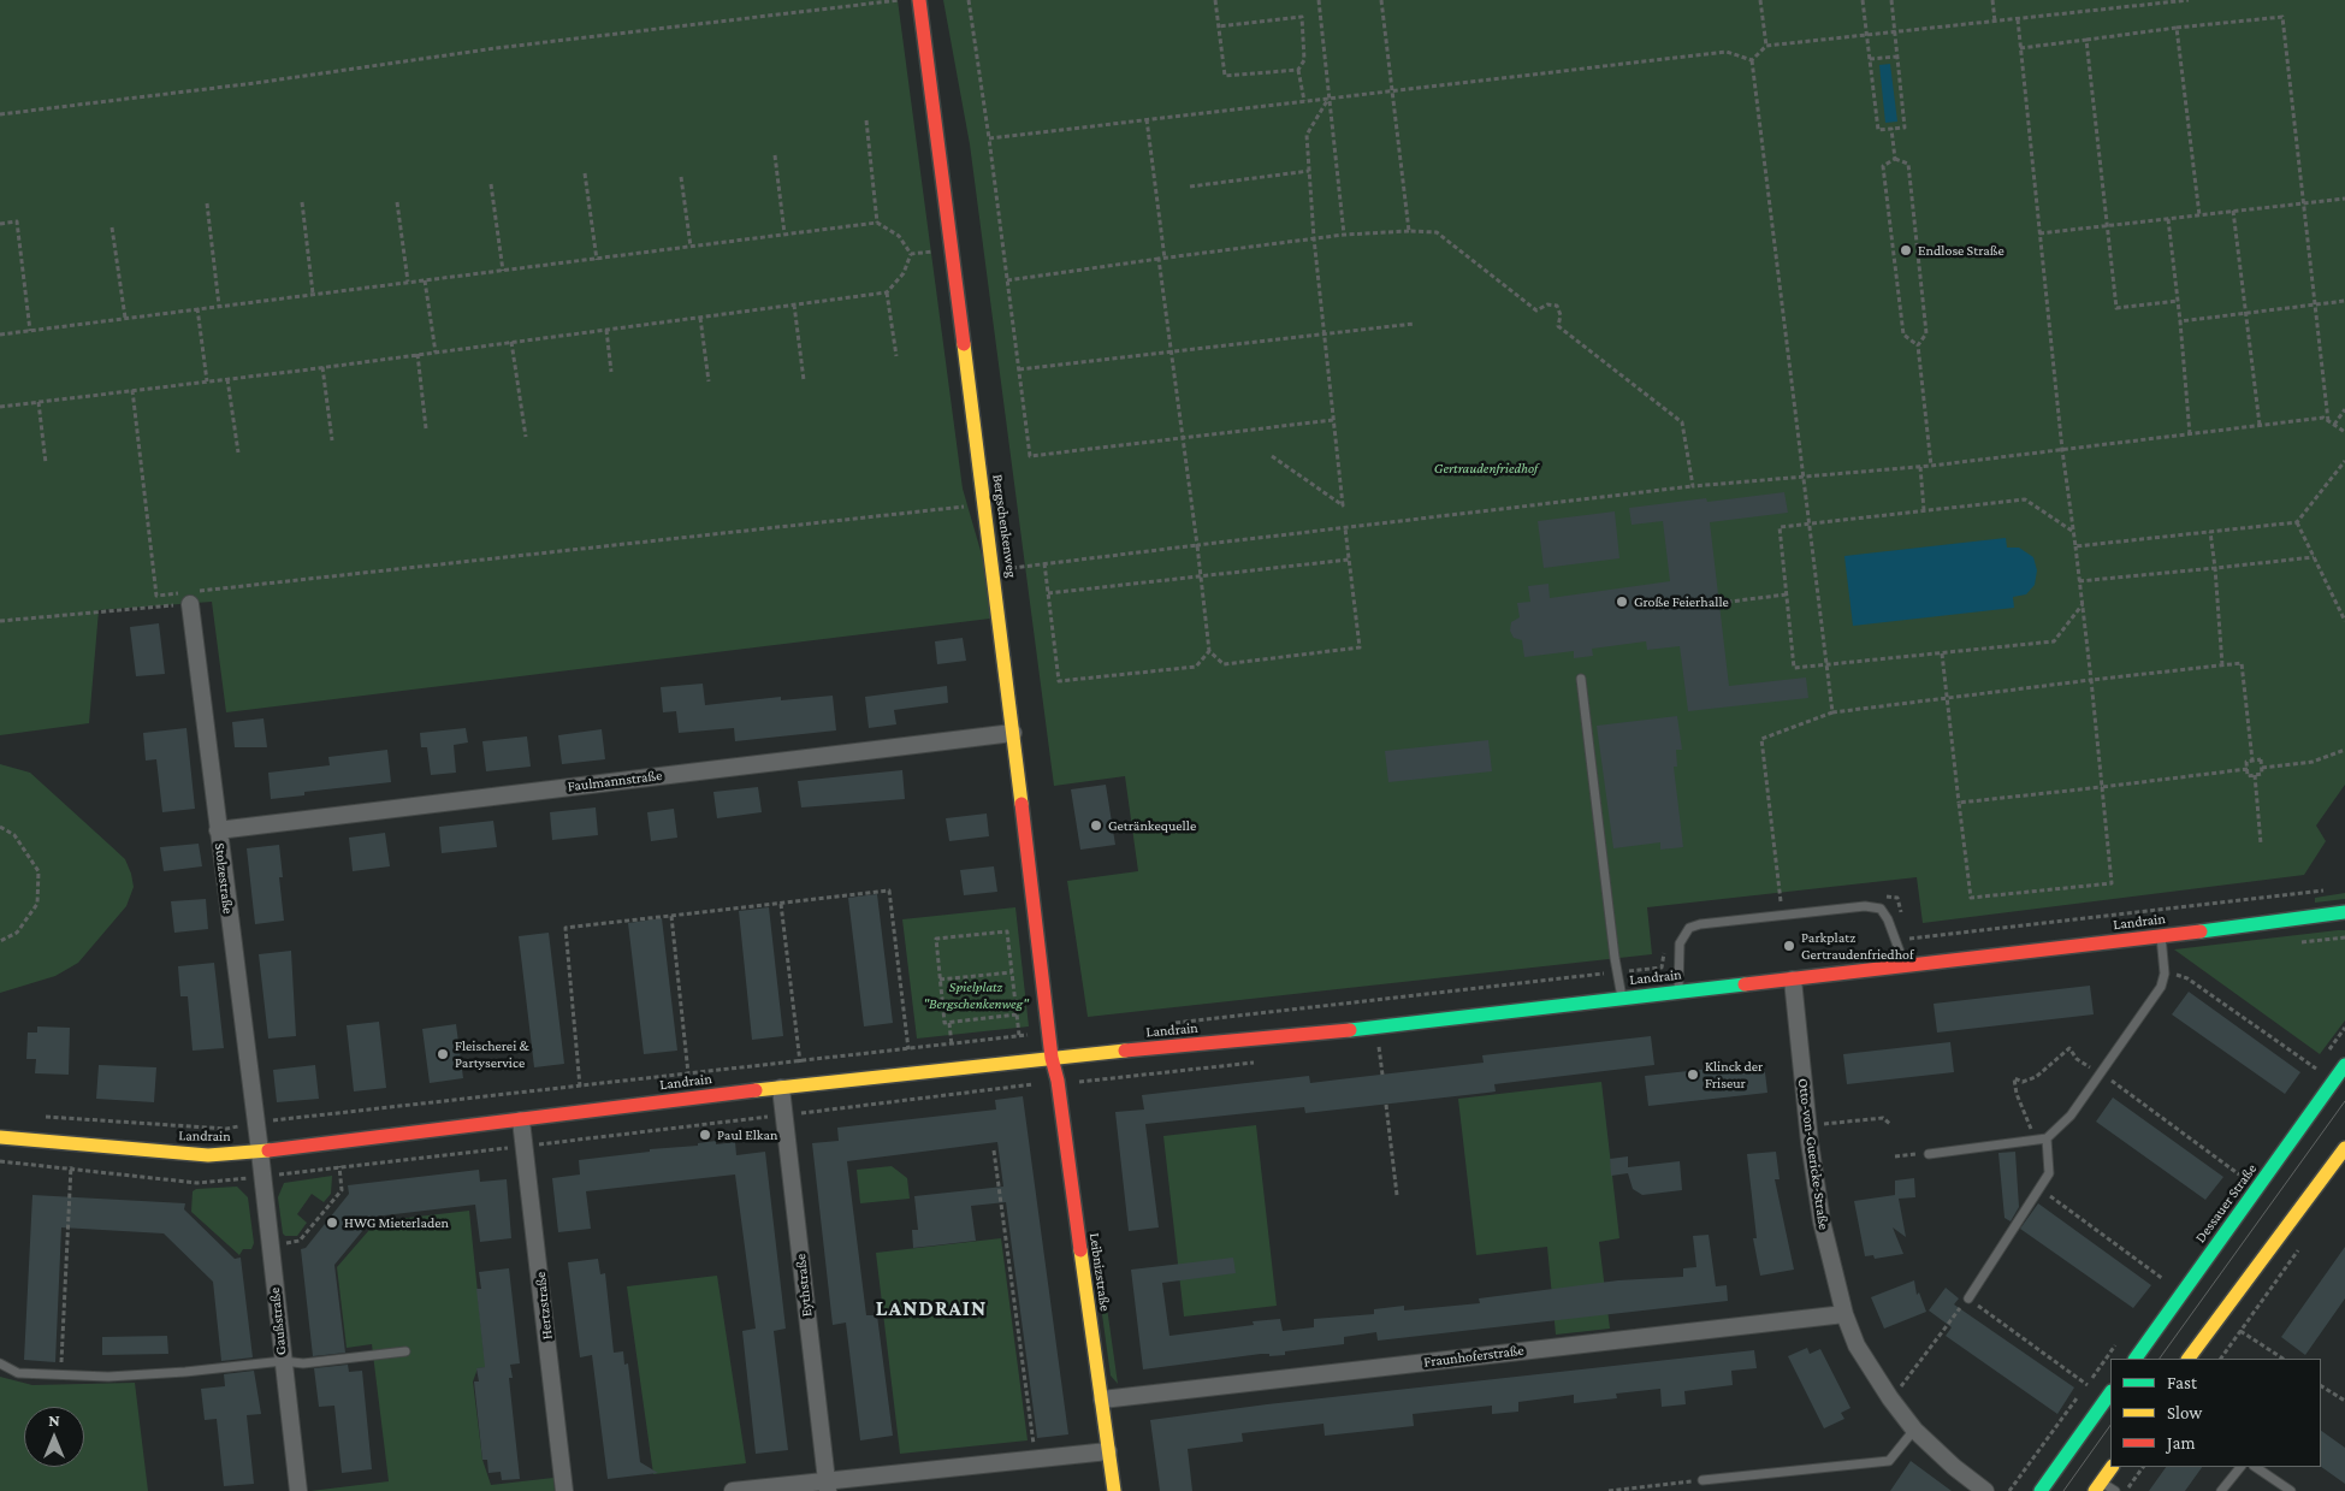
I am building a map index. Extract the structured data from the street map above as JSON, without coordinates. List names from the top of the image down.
{
  "streets": {
    "street": [
      "Bergschenkenweg",
      "Faulmannstraße",
      "Stolzestraße",
      "Landrain",
      "Otto-von-Guericke-Straße",
      "Dessauer Straße",
      "Leibnizstraße",
      "Eythstraße",
      "Hertzstraße",
      "Gaußstraße",
      "Fraunhoferstraße"
    ]
  },
  "crossings": [
    ["Bergschenkenweg", "Faulmannstraße"],
    ["Bergschenkenweg", "Landrain"],
    ["Bergschenkenweg", "Leibnizstraße"],
    ["Faulmannstraße", "Stolzestraße"],
    ["Stolzestraße", "Landrain"],
    ["Stolzestraße", "Gaußstraße"],
    ["Landrain", "Otto-von-Guericke-Straße"],
    ["Landrain", "Leibnizstraße"],
    ["Landrain", "Eythstraße"],
    ["Landrain", "Hertzstraße"],
    ["Landrain", "Gaußstraße"],
    ["Otto-von-Guericke-Straße", "Fraunhoferstraße"],
    ["Leibnizstraße", "Fraunhoferstraße"]
  ],
  "districts": ["LANDRAIN"],
  "parks": ["Gertraudenfriedhof", "Spielplatz \"Bergschenkenweg\""],
  "places": [
    "Endlose Straße",
    "Große Feierhalle",
    "Getränkequelle",
    "Parkplatz Gertraudenfriedhof",
    "Fleischerei & Partyservice",
    "Klinck der Friseur",
    "Paul Elkan",
    "HWG Mieterladen"
  ],
  "legend": ["Fast", "Slow", "Jam"],
  "north": "top"
}
